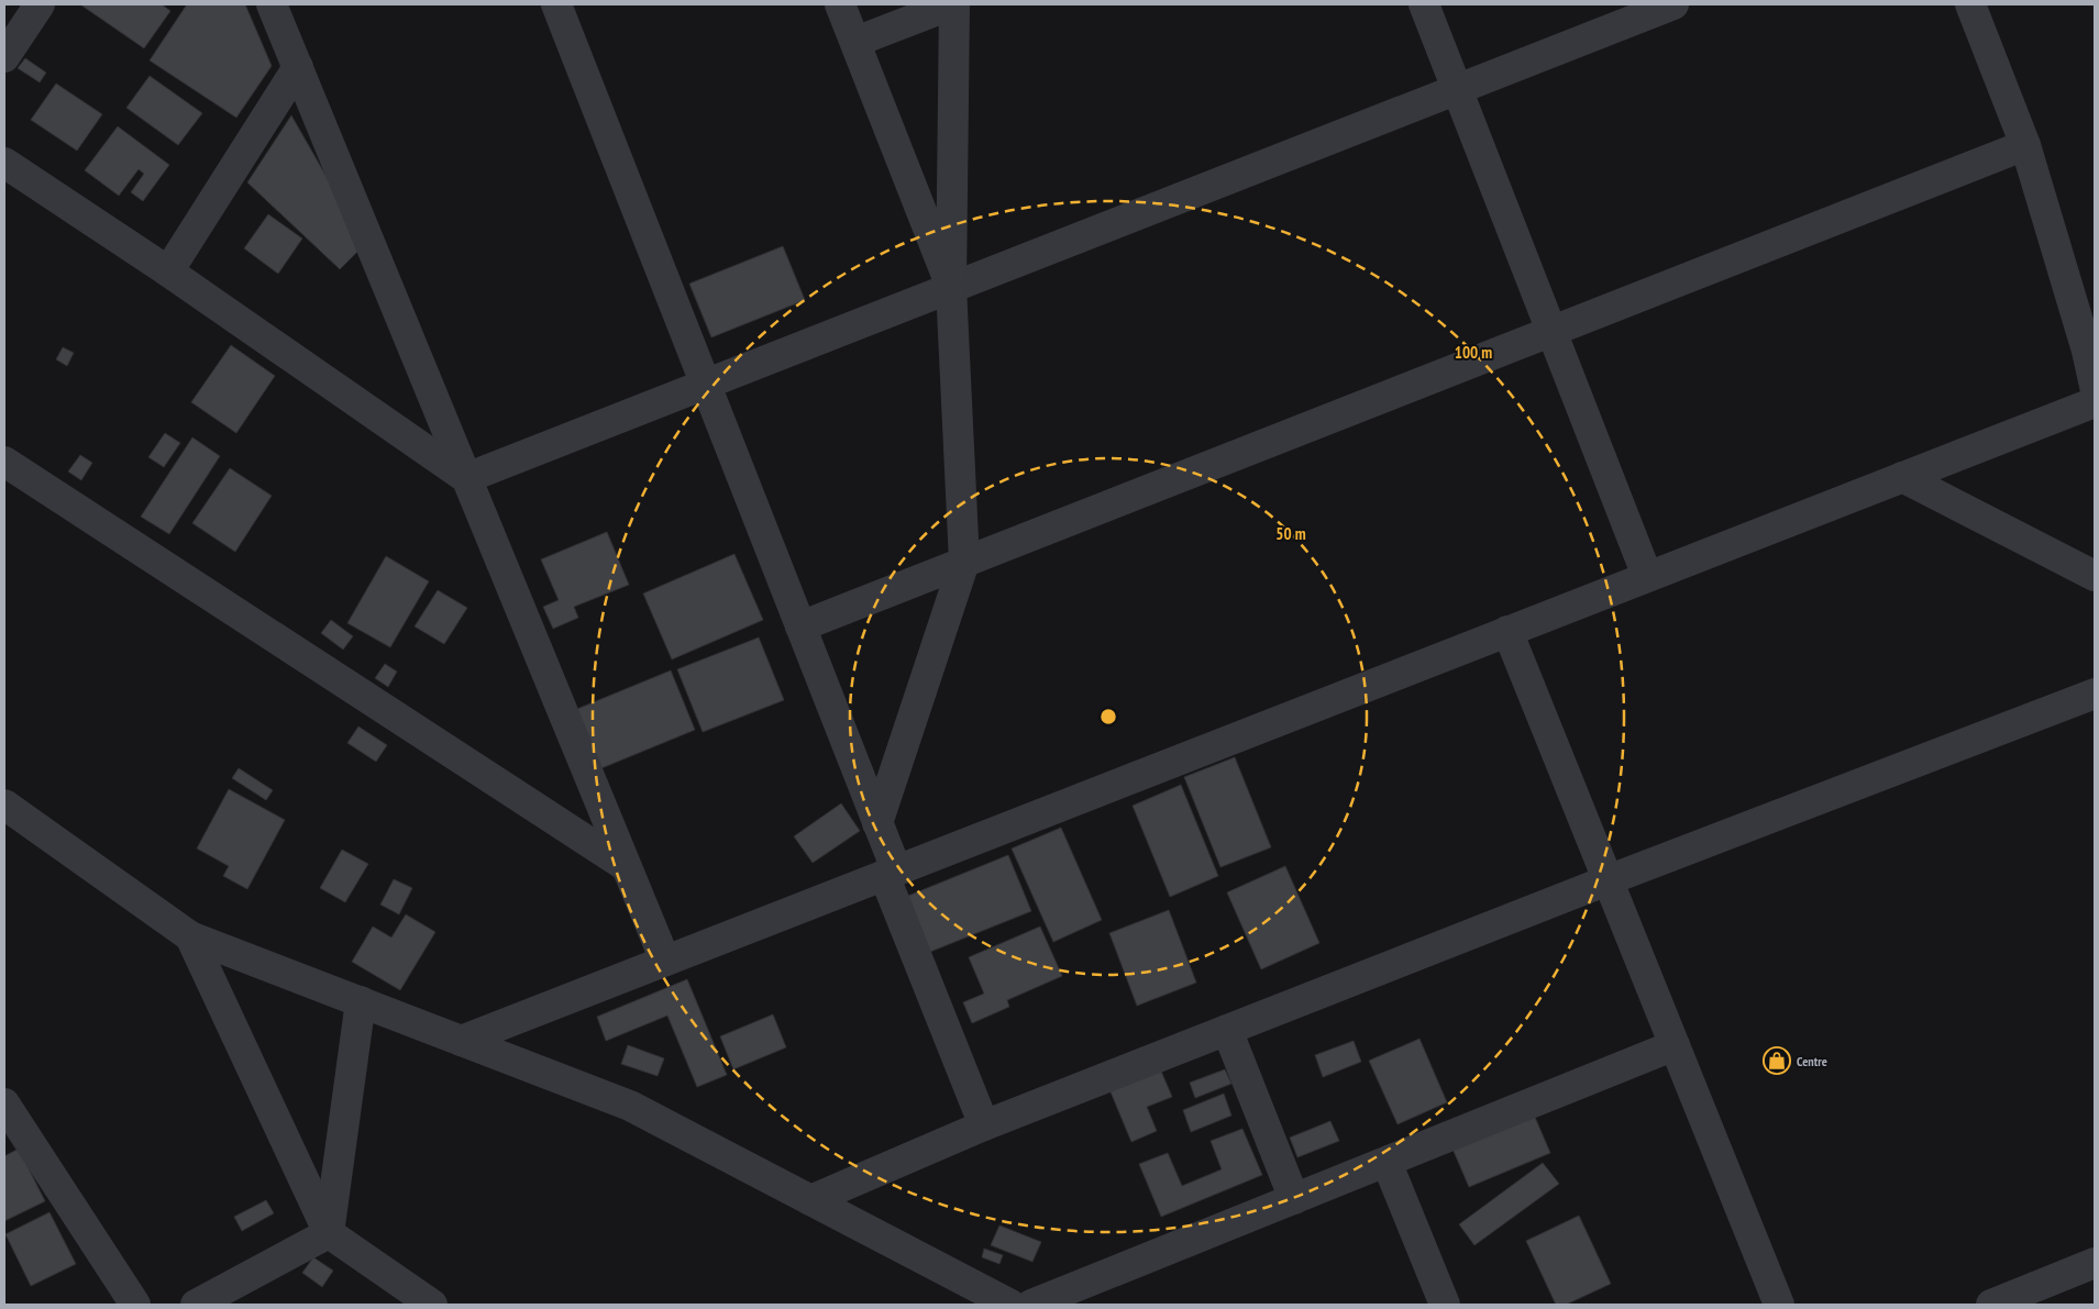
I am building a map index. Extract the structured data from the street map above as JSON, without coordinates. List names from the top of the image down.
{
  "places": {
    "shop": ["Centre"]
  },
  "rings": ["100 m", "50 m"]
}
